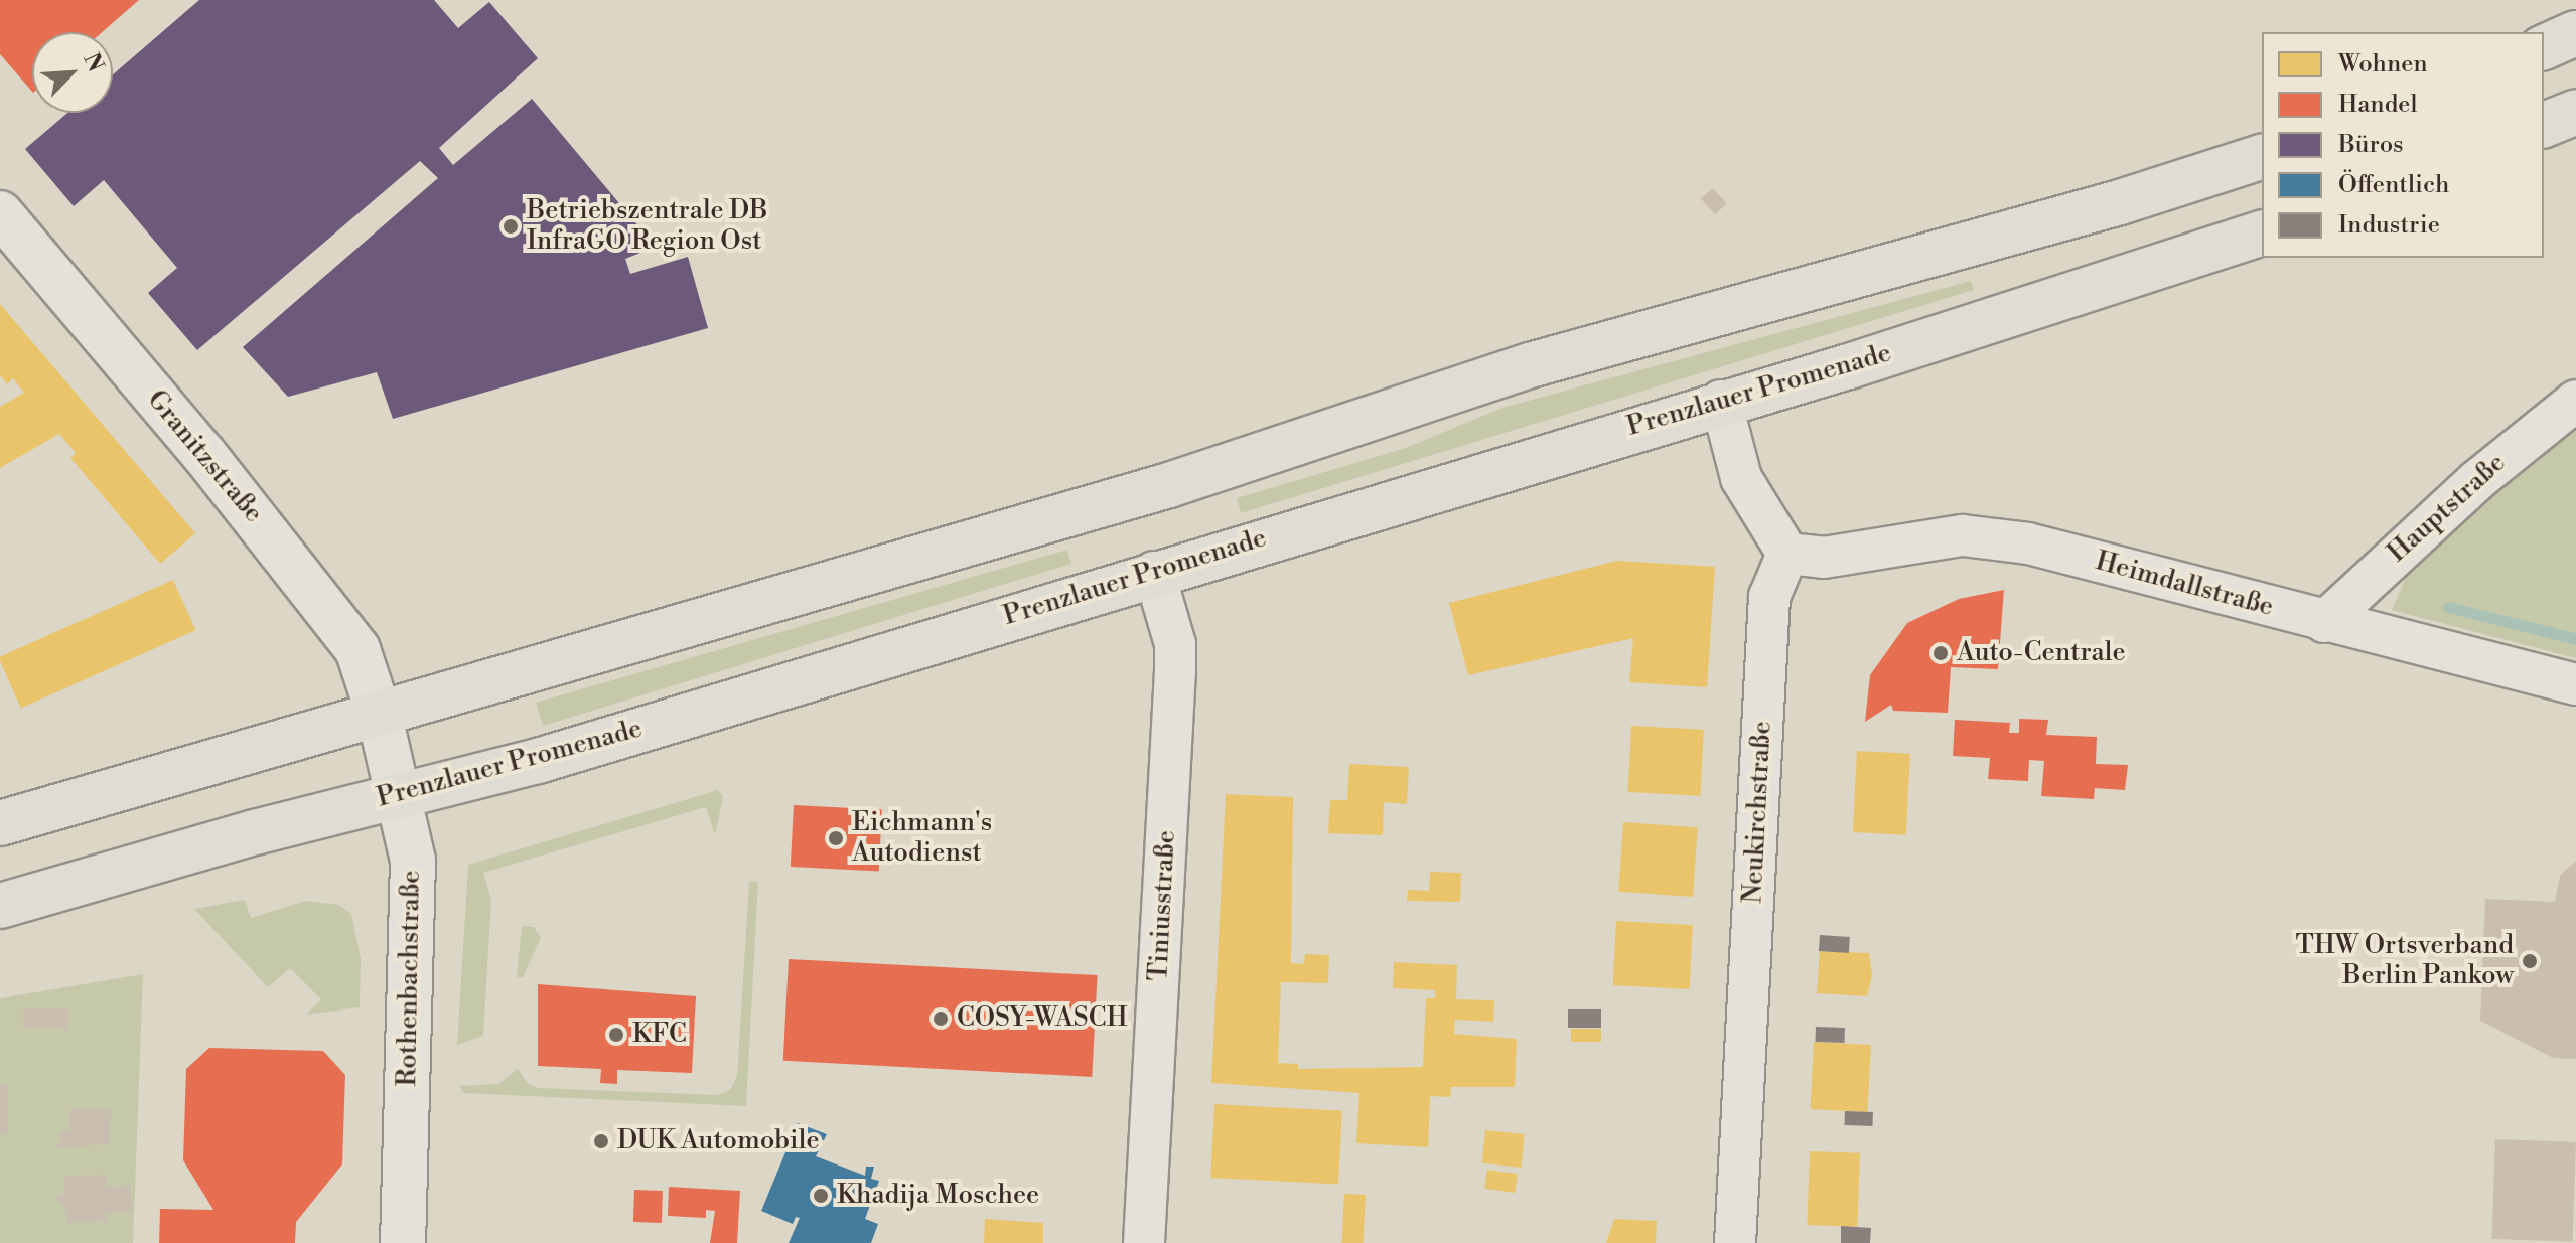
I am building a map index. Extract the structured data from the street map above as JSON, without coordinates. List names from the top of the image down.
{
  "streets": {
    "main road": ["Prenzlauer Promenade", "Granitzstraße", "Rothenbachstraße"],
    "street": [
      "Hauptstraße",
      "Heimdallstraße",
      "Neukirchstraße",
      "Tiniusstraße"
    ]
  },
  "crossings": [
    ["Prenzlauer Promenade", "Tiniusstraße"],
    ["Prenzlauer Promenade", "Rothenbachstraße"],
    ["Granitzstraße", "Rothenbachstraße"],
    ["Hauptstraße", "Heimdallstraße"],
    ["Heimdallstraße", "Neukirchstraße"]
  ],
  "places": [
    "Betriebszentrale DB InfraGO Region Ost",
    "Auto-Centrale",
    "Eichmann's Autodienst",
    "THW Ortsverband Berlin Pankow",
    "COSY-WASCH",
    "KFC",
    "DUK Automobile",
    "Khadija Moschee"
  ],
  "legend": [
    "Wohnen",
    "Handel",
    "Büros",
    "Öffentlich",
    "Industrie"
  ],
  "north": "top right"
}
